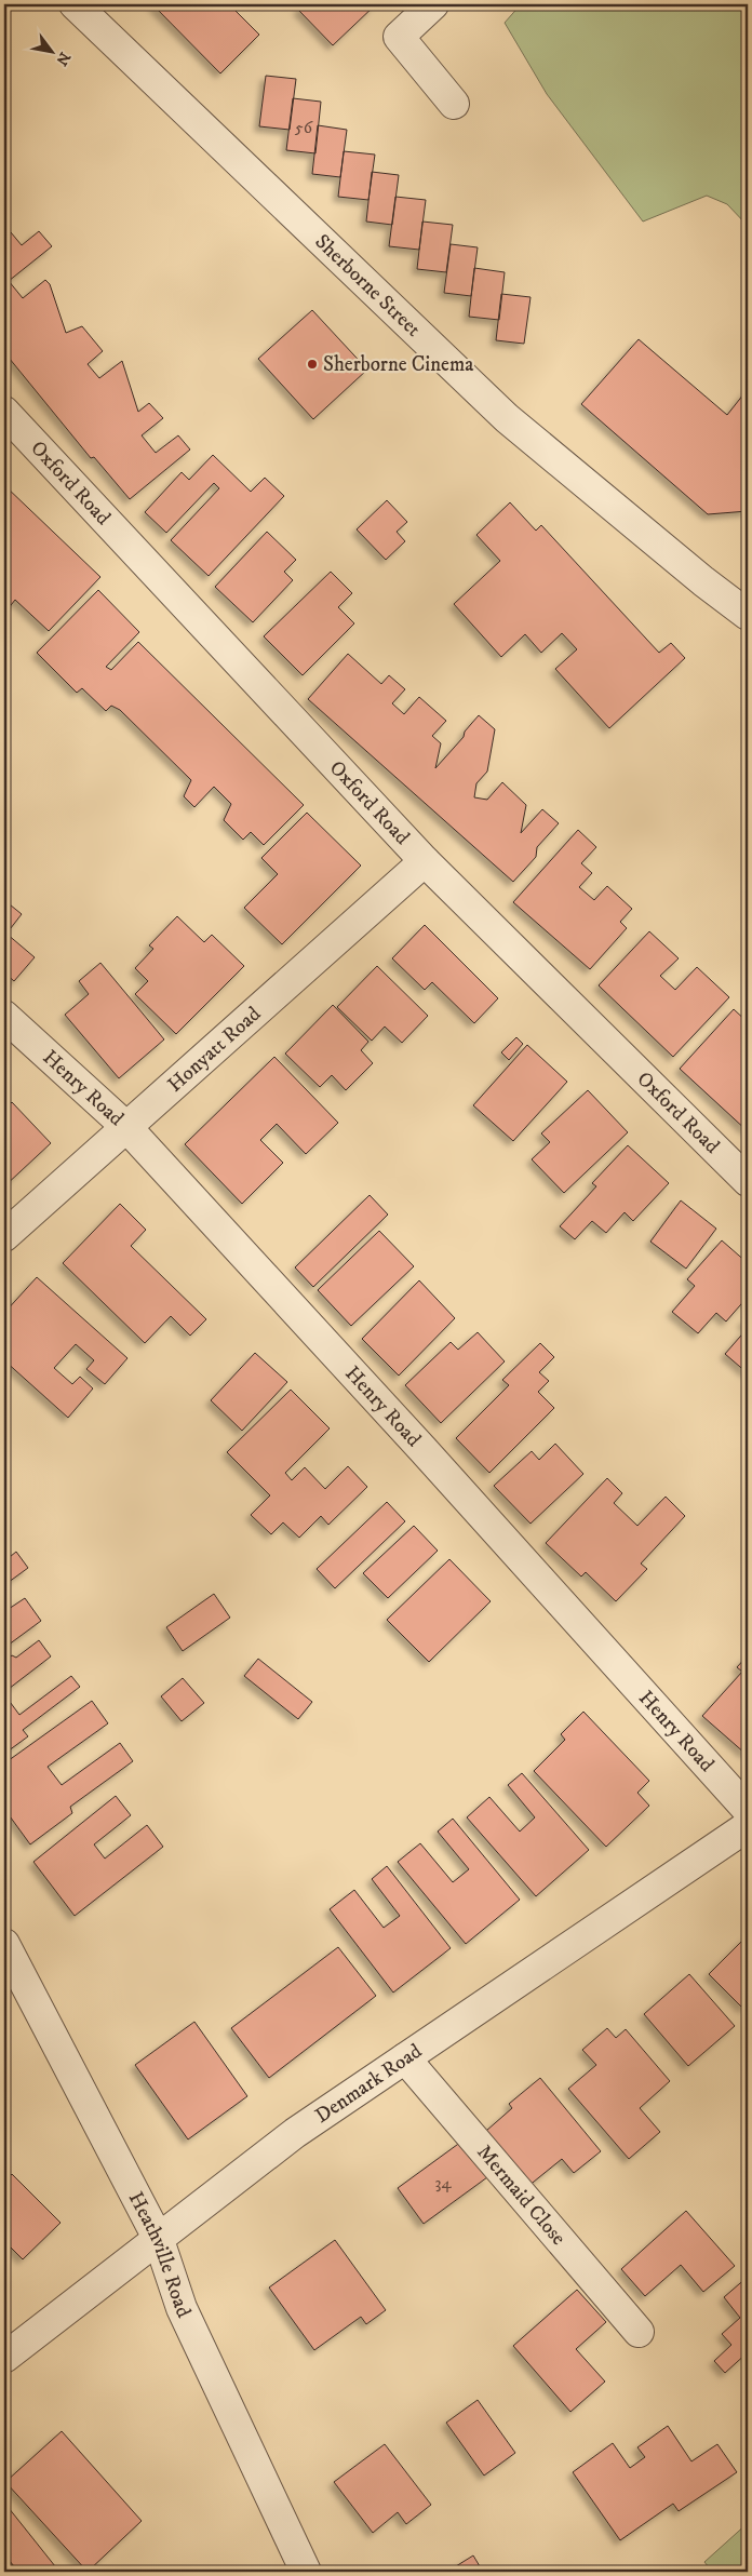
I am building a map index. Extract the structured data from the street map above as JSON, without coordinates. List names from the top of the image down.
{
  "streets": {
    "street": [
      "Sherborne Street",
      "Oxford Road",
      "Honyatt Road",
      "Henry Road",
      "Denmark Road",
      "Mermaid Close",
      "Heathville Road"
    ]
  },
  "crossings": [
    ["Oxford Road", "Honyatt Road"],
    ["Honyatt Road", "Henry Road"],
    ["Denmark Road", "Mermaid Close"],
    ["Denmark Road", "Heathville Road"]
  ],
  "places": ["Sherborne Cinema"],
  "house_numbers": ["56", "34"],
  "north": "bottom right"
}
